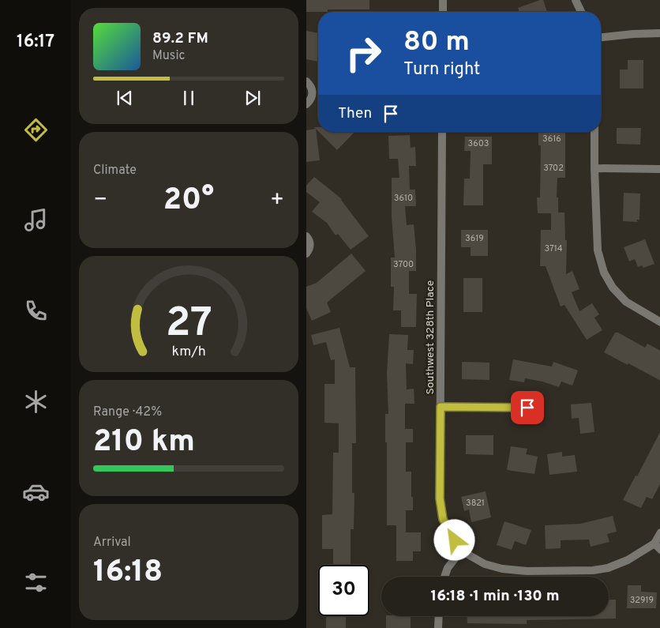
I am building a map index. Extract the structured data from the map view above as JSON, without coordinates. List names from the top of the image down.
{
  "streets": {
    "street": ["Southwest 328th Place"]
  },
  "house_numbers": [
    "3616",
    "3603",
    "3702",
    "3610",
    "3619",
    "3714",
    "3700",
    "3821",
    "32919"
  ],
  "page": {
    "tabs": "16:17",
    "turn": ["80 m", "Turn right"],
    "song": ["89.2 FM", "Music"],
    "then": "Then",
    "tile": [
      "Climate",
      ["Range · 42%", "210 km"],
      ["Arrival", "16:18"]
    ],
    "heat": ["−", "20°", "+"],
    "limit": "30",
    "trip": "16:18 · 1 min · 130 m",
    "gauge": ["27", "km/h"]
  }
}
